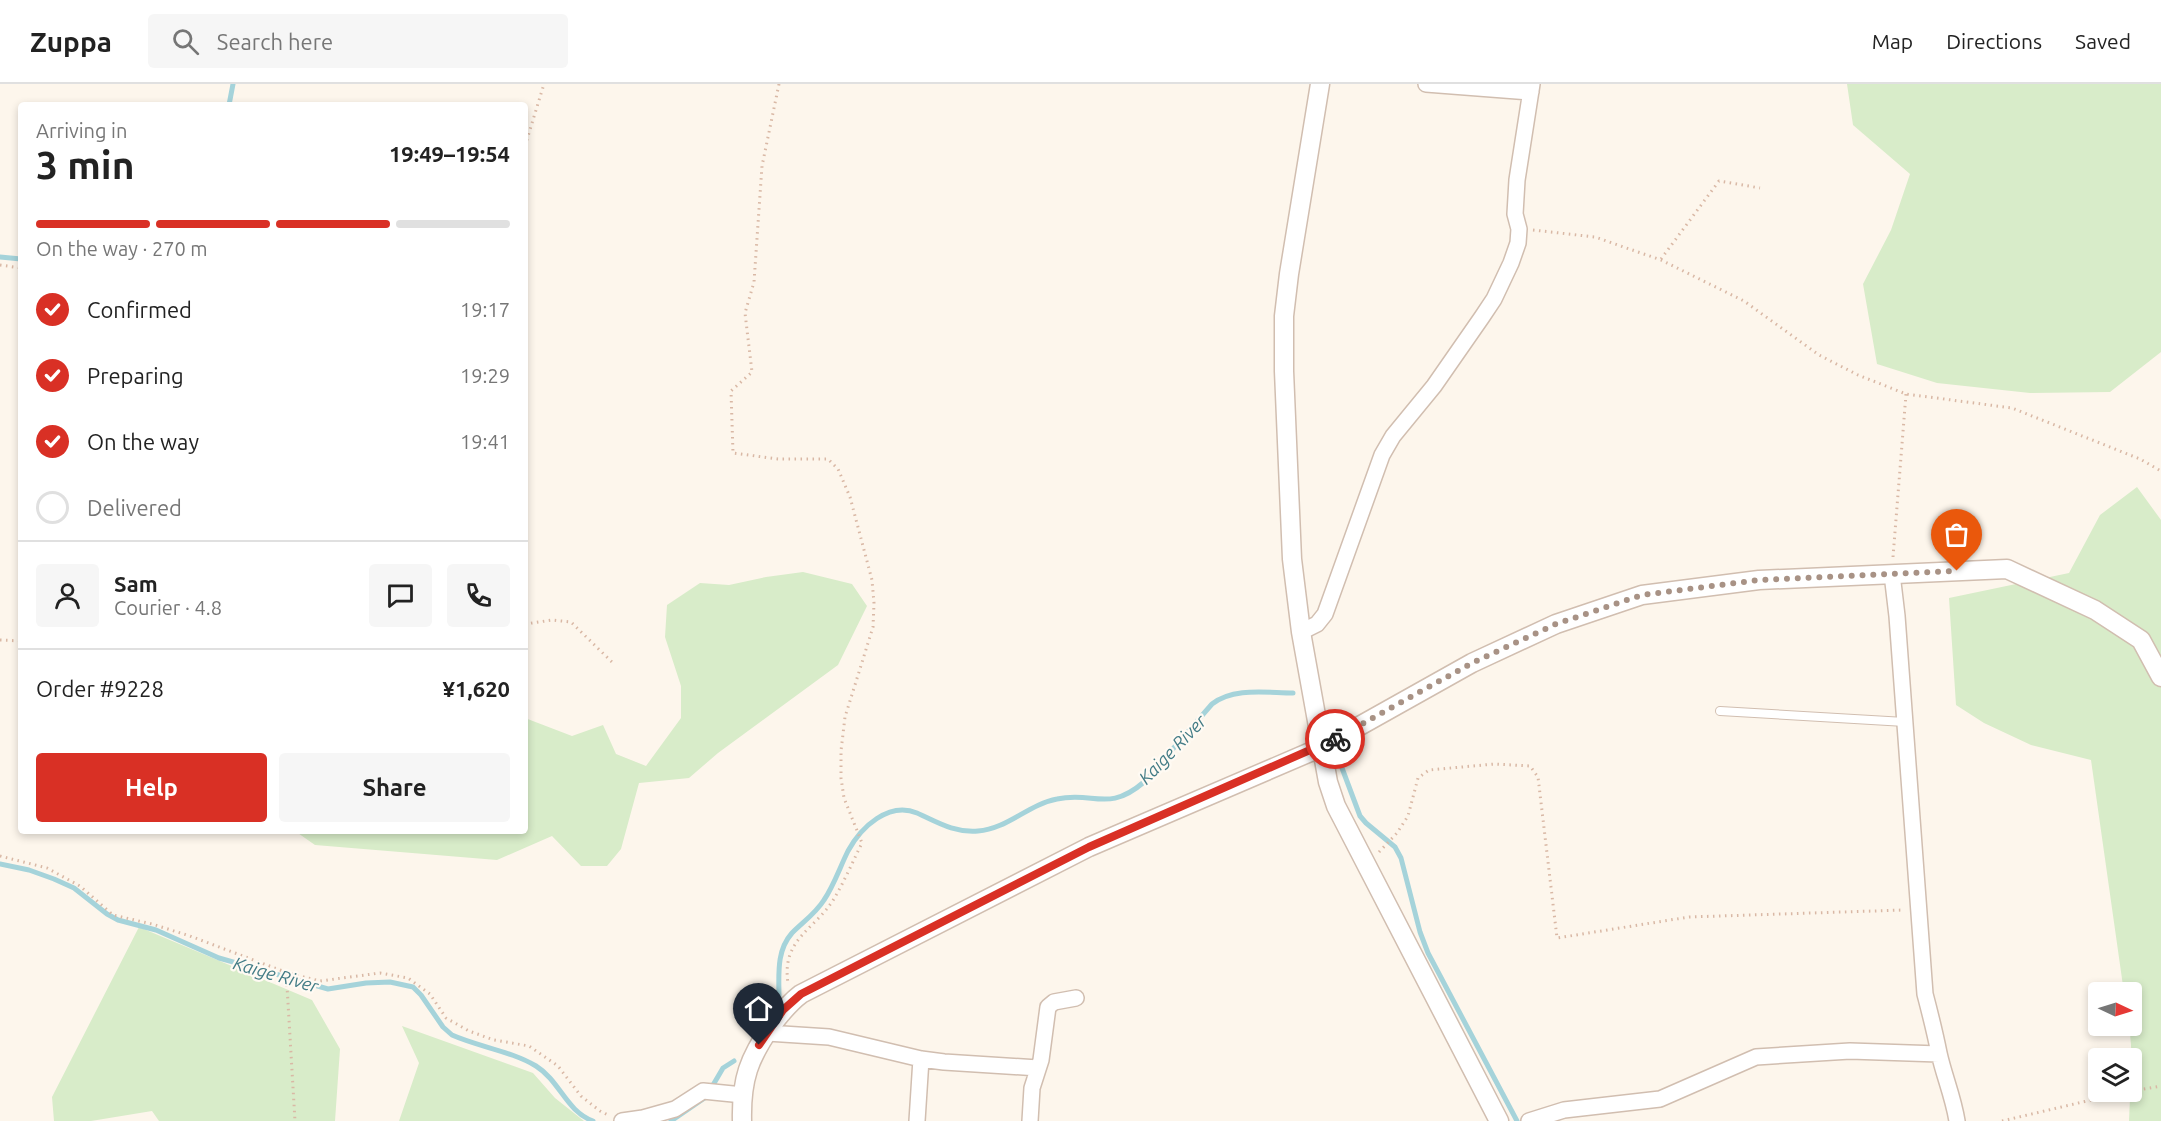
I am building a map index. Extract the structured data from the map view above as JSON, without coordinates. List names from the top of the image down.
{
  "water": ["Kaige River"],
  "north": "right",
  "page": {
    "header": "Zuppa",
    "search": "Search here",
    "nav": ["Map", "Directions", "Saved"],
    "heading": ["3 min", "Arriving in", "19:49–19:54"],
    "panel": [
      "Sam",
      "Courier · 4.8",
      "Order #9228",
      "¥1,620"
    ],
    "bar": "On the way · 270 m",
    "list": [
      ["Confirmed", "19:17"],
      ["Preparing", "19:29"],
      ["On the way", "19:41"],
      "Delivered"
    ],
    "buttons": ["Help", "Share"]
  }
}
